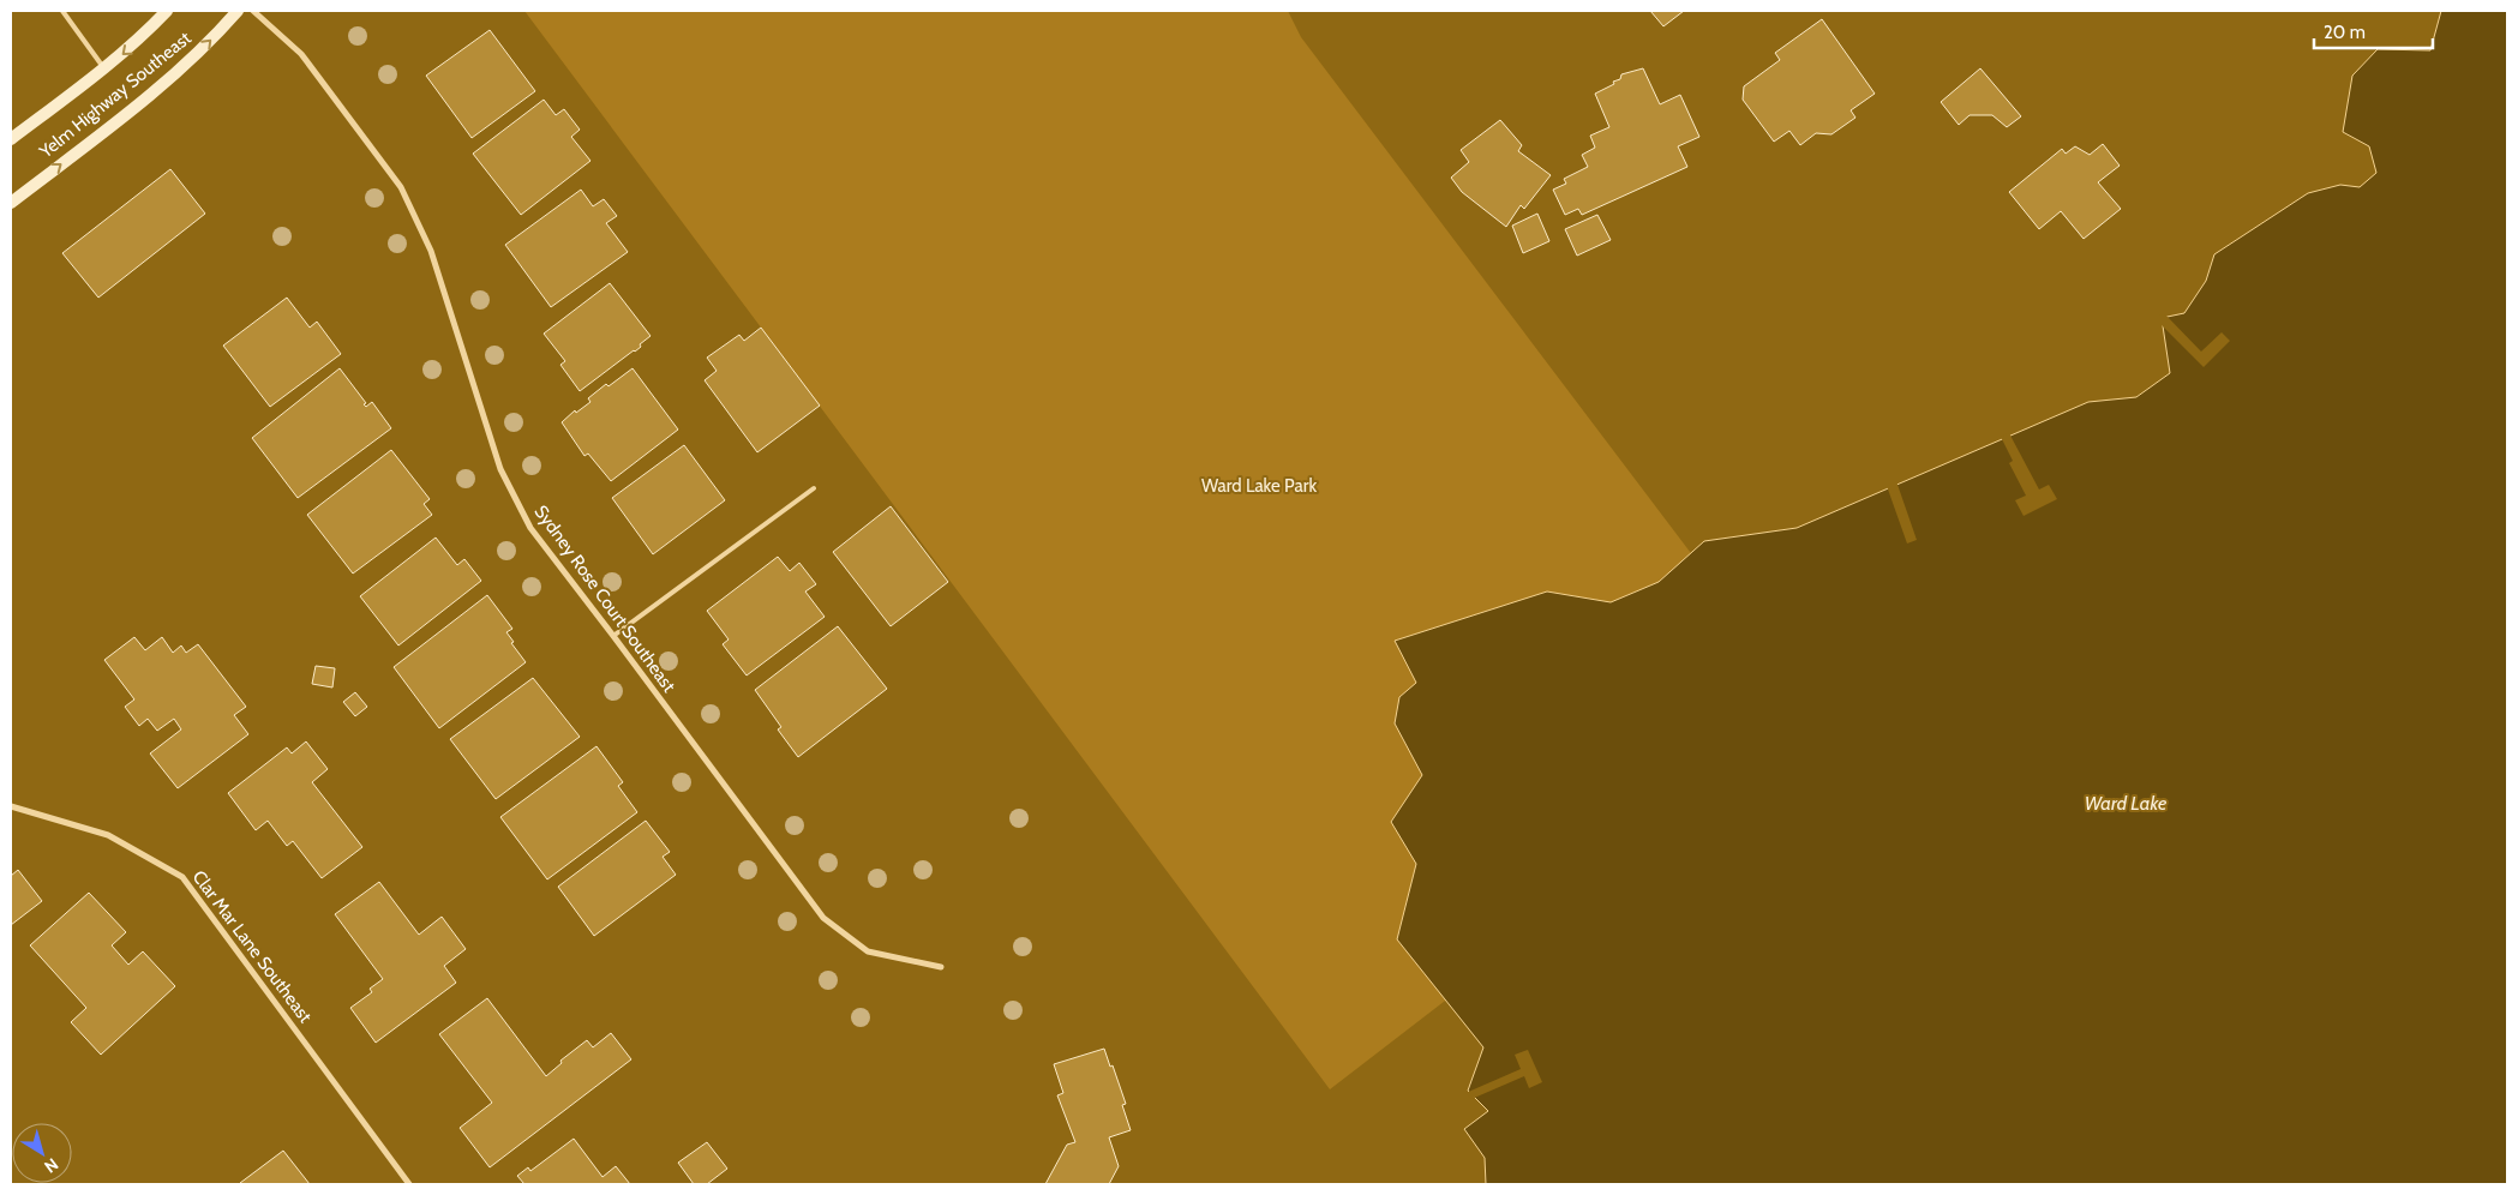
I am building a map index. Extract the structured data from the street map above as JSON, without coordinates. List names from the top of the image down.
{
  "streets": {
    "main road": ["Yelm Highway Southeast"],
    "street": ["Sydney Rose Court Southeast", "Clar Mar Lane Southeast"]
  },
  "water": ["Ward Lake"],
  "parks": ["Ward Lake Park"],
  "scale_bar": "20 m",
  "north": "bottom right"
}
